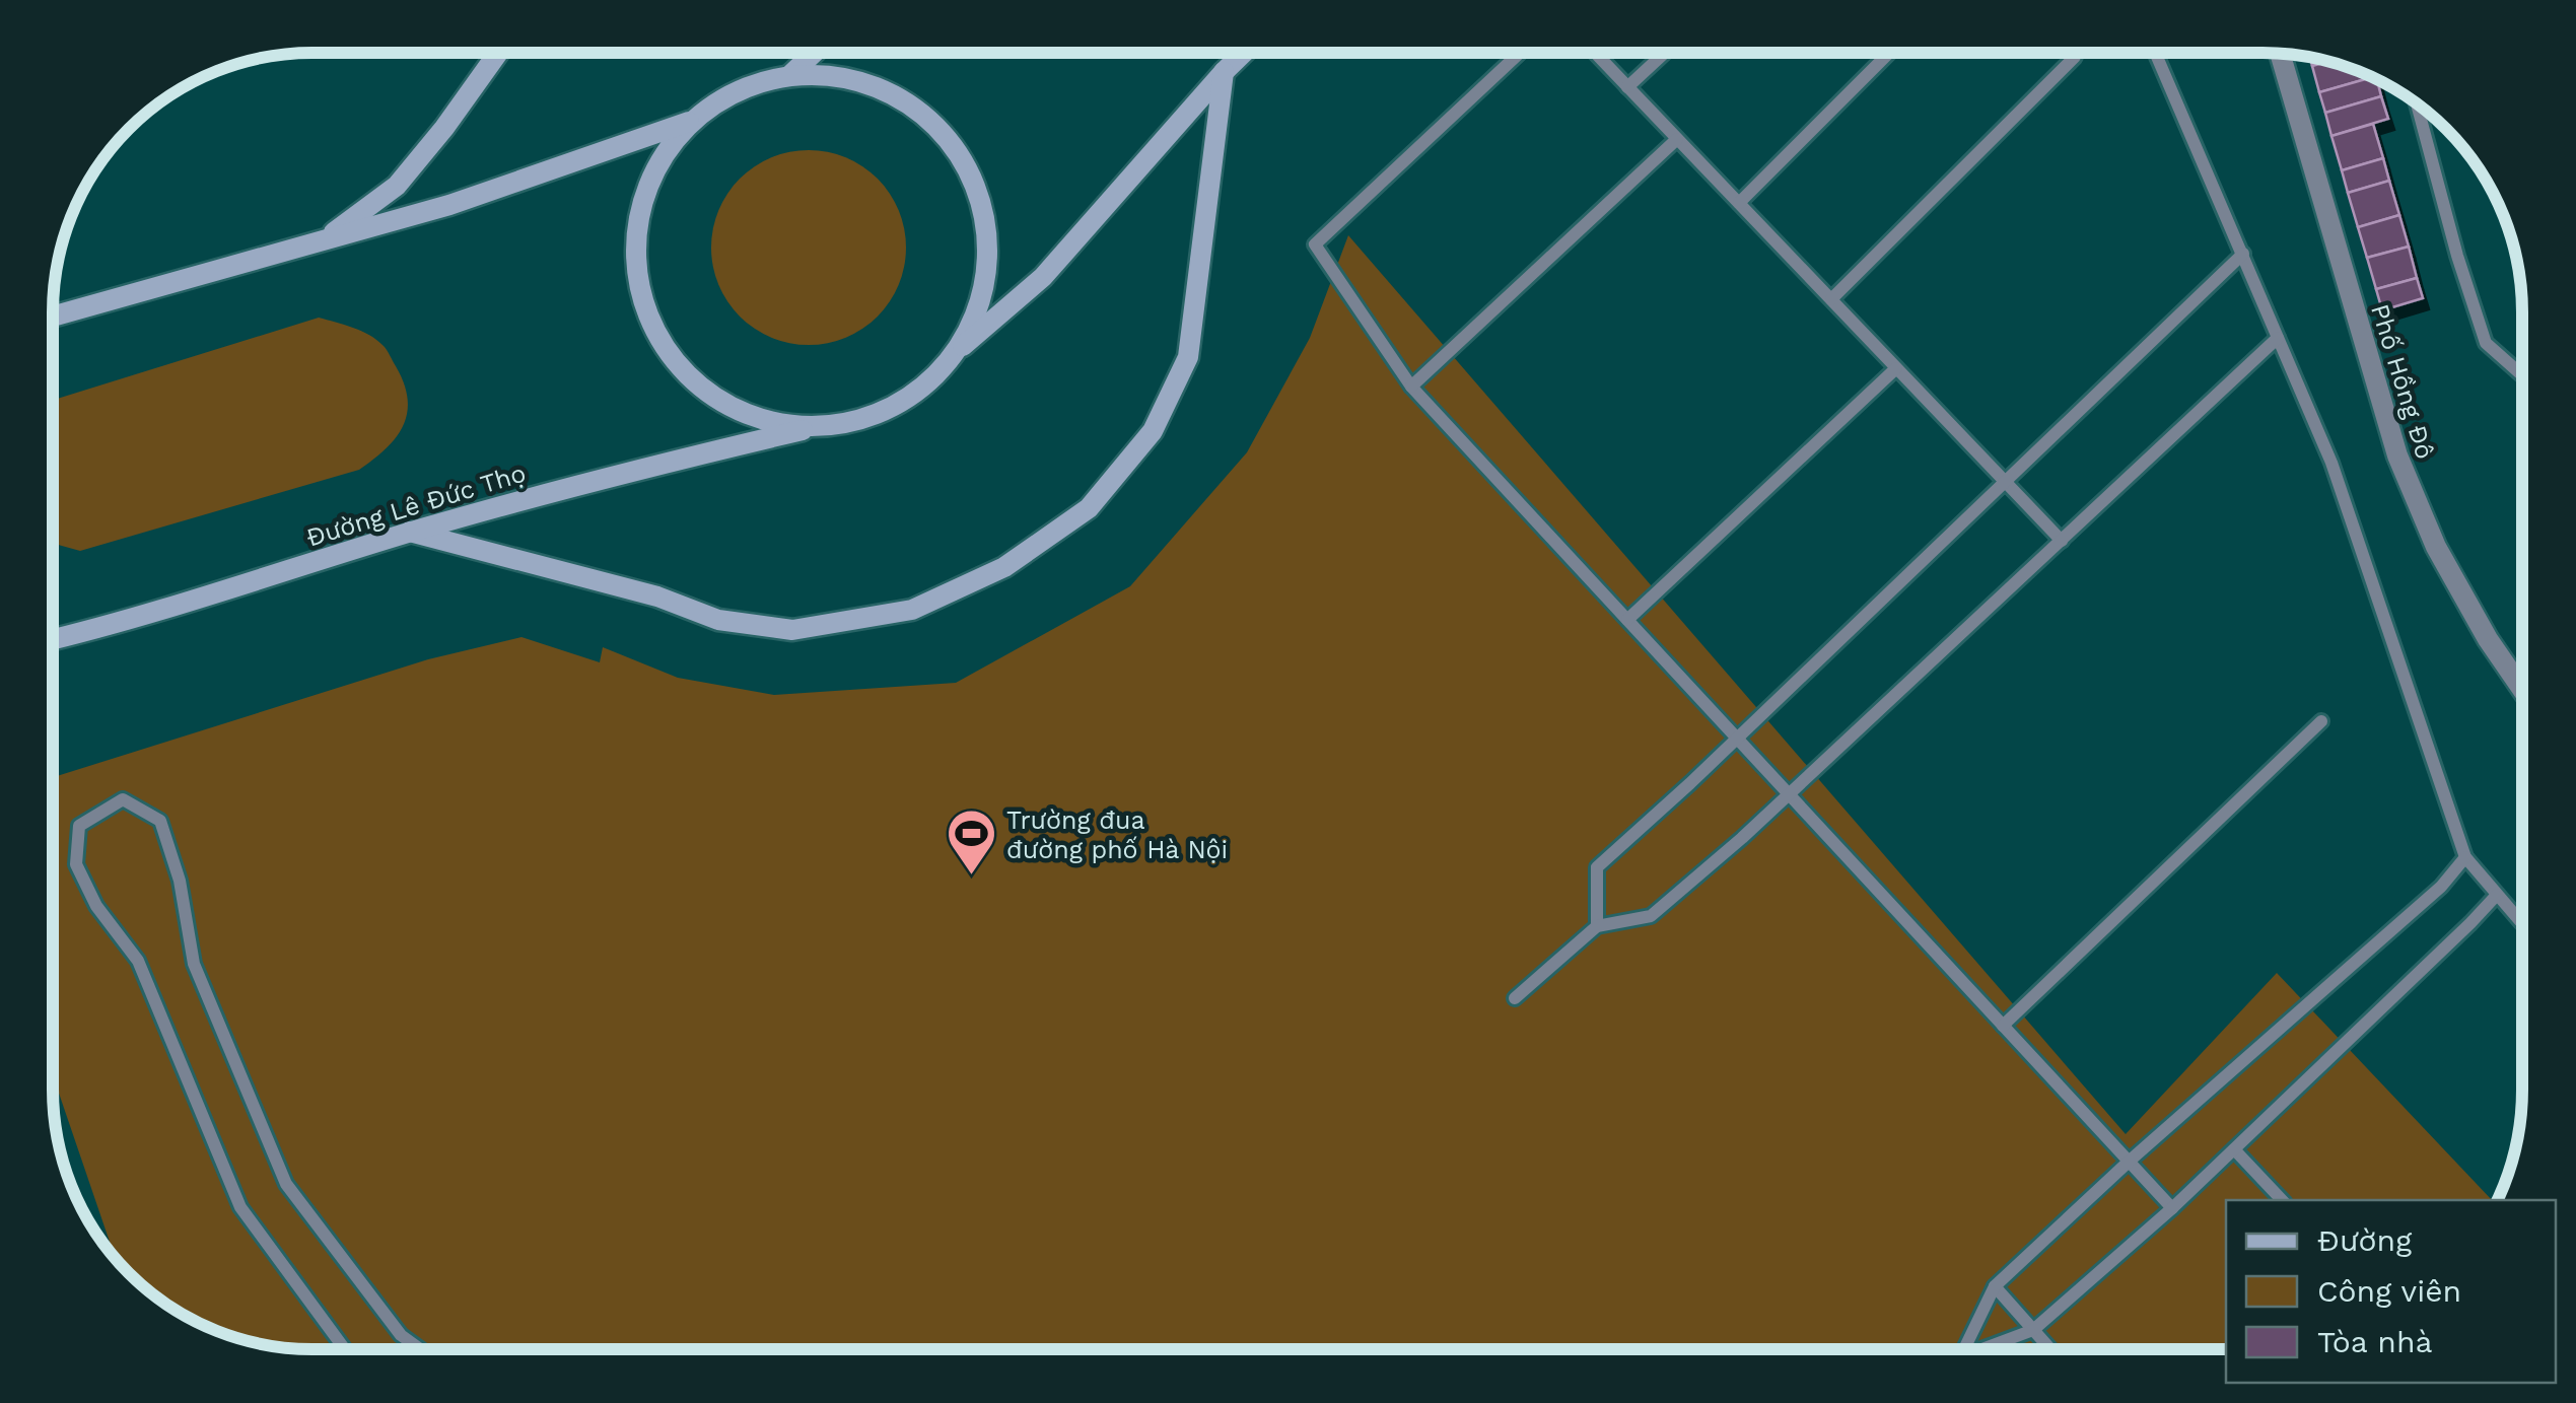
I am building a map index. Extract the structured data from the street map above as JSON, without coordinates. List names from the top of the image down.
{
  "streets": {
    "main road": ["Đường Lê Đức Thọ"],
    "street": ["Phố Hồng Đô"]
  },
  "places": {
    "sports": ["Trường đua đường phố Hà Nội"]
  },
  "legend": ["Đường", "Công viên", "Tòa nhà"]
}
